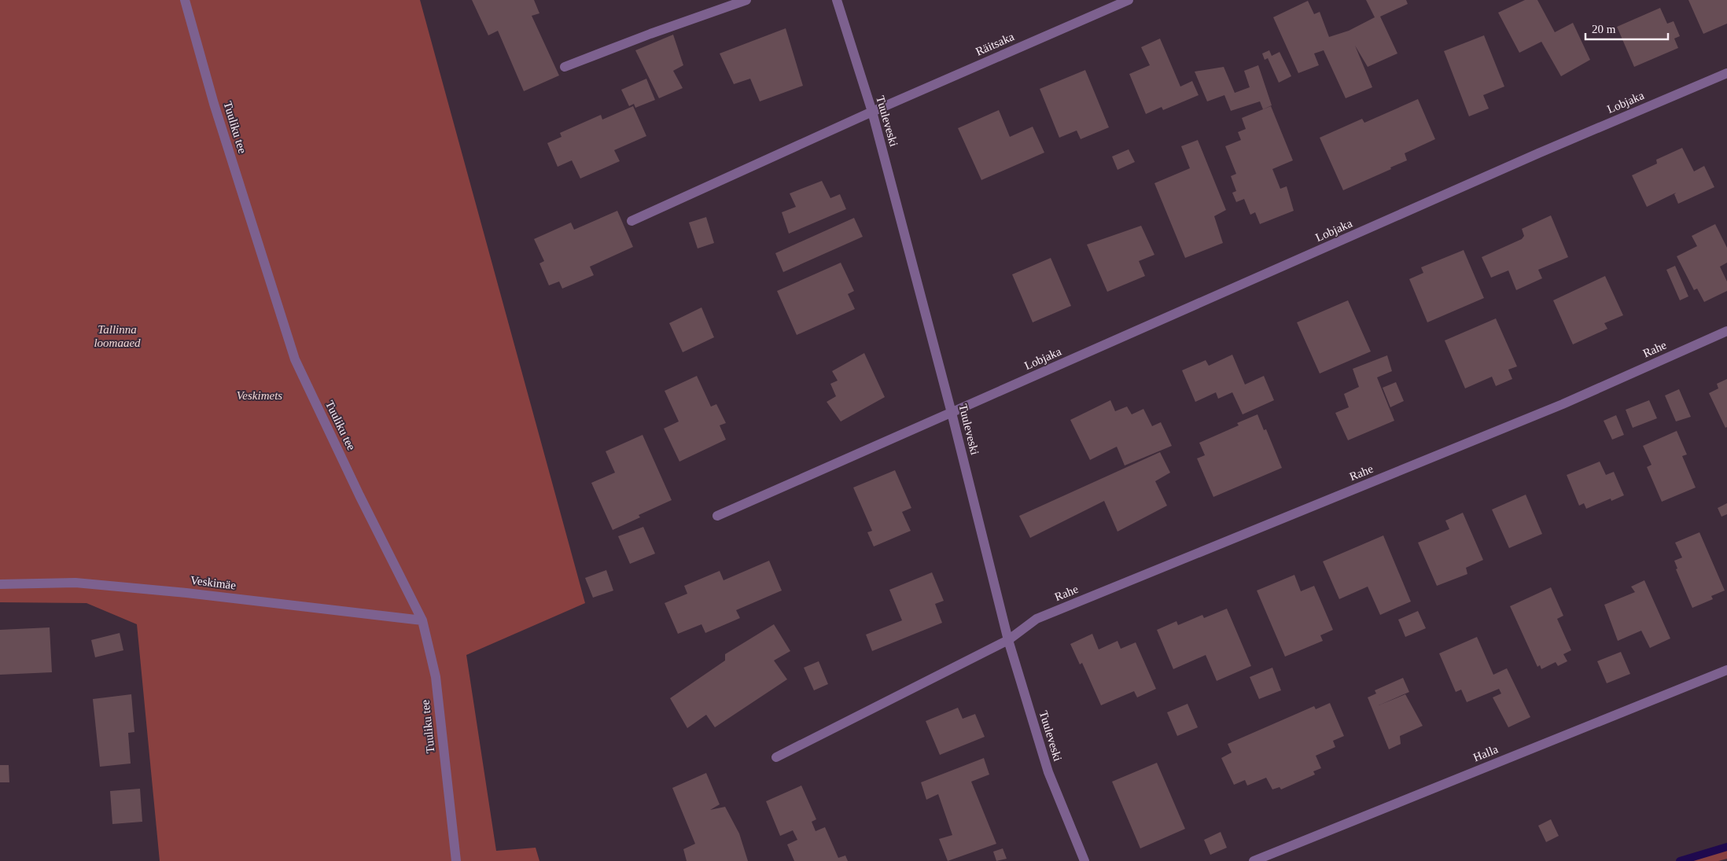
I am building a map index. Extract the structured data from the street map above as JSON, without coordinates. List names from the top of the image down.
{
  "streets": {
    "street": [
      "Räitsaka",
      "Lobjaka",
      "Tuuleveski",
      "Tuuliku tee",
      "Rahe",
      "Veskimäe",
      "Halla"
    ]
  },
  "crossings": [
    ["Räitsaka", "Tuuleveski"],
    ["Lobjaka", "Tuuleveski"],
    ["Tuuleveski", "Rahe"],
    ["Tuuliku tee", "Veskimäe"]
  ],
  "parks": ["Tallinna loomaaed", "Veskimets"],
  "scale_bar": "20 m"
}
